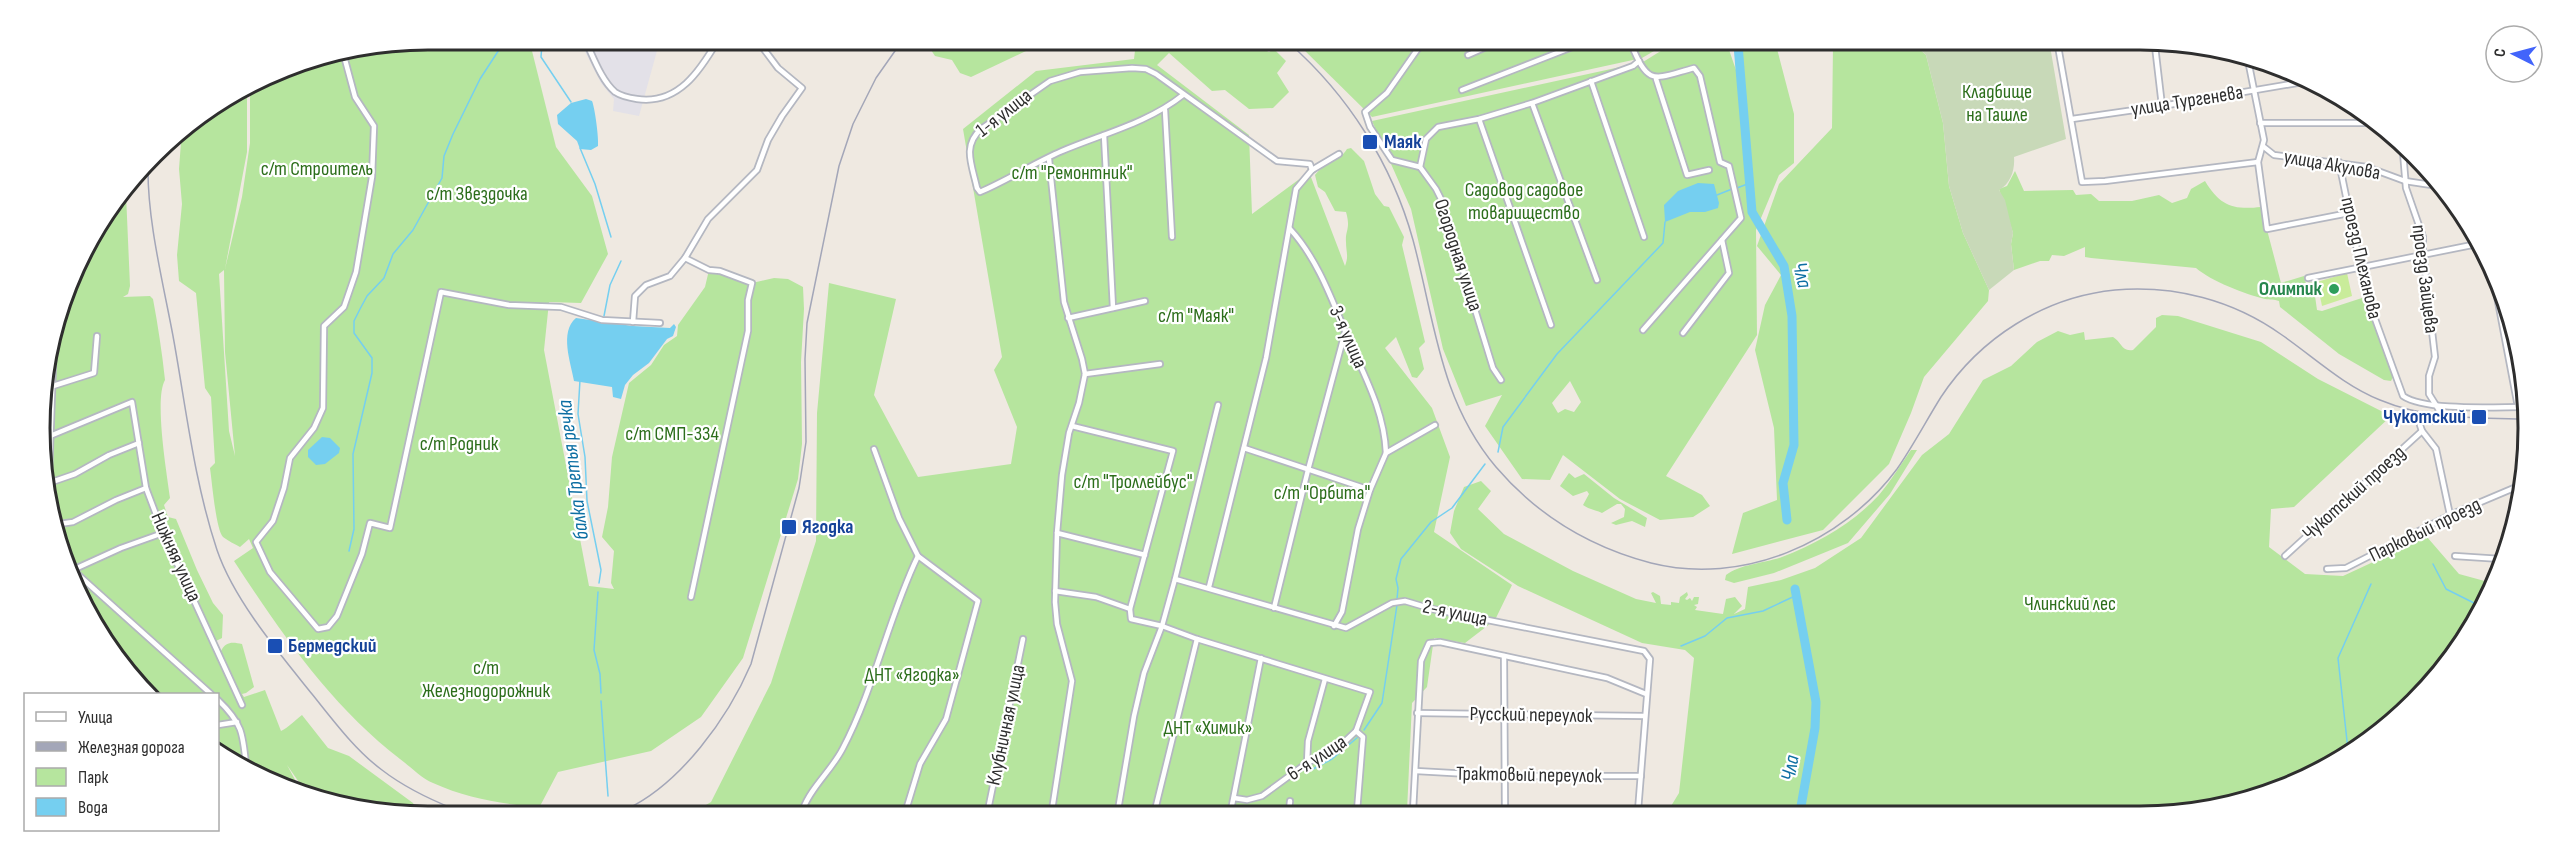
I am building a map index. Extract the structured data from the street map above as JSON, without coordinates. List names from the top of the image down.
{
  "streets": {
    "street": [
      "улица Тургенева",
      "1-я улица",
      "улица Акулова",
      "Огородная улица",
      "проезд Плеханова",
      "проезд Зайцева",
      "3-я улица",
      "Чукотский проезд",
      "Парковый проезд",
      "Нижняя улица",
      "2-я улица",
      "Русский переулок",
      "Клубничная улица",
      "6-я улица",
      "Трактовый переулок"
    ]
  },
  "crossings": [
    ["улица Тургенева", "улица Акулова"],
    ["улица Акулова", "проезд Плеханова"],
    ["улица Акулова", "проезд Зайцева"],
    ["проезд Плеханова", "проезд Зайцева"],
    ["проезд Плеханова", "Чукотский проезд"],
    ["проезд Зайцева", "Чукотский проезд"],
    ["Чукотский проезд", "Парковый проезд"]
  ],
  "water": ["Чла", "балка Третья речка"],
  "parks": [
    "Кладбище на Ташле",
    "с/т Строитель",
    "с/т \"Ремонтник\"",
    "Садовод садовое товарищество",
    "с/т Звездочка",
    "с/т \"Маяк\"",
    "с/т СМП-334",
    "с/т Родник",
    "с/т \"Троллейбус\"",
    "с/т \"Орбита\"",
    "Члинский лес",
    "с/т Железнодорожник",
    "ДНТ «Ягодка»",
    "ДНТ «Химик»"
  ],
  "places": {
    "transit": [
      "Маяк",
      "Чукотский",
      "Ягодка",
      "Бермедский"
    ],
    "other": ["Олимпик"]
  },
  "legend": [
    "Улица",
    "Железная дорога",
    "Парк",
    "Вода"
  ],
  "north": "left"
}
